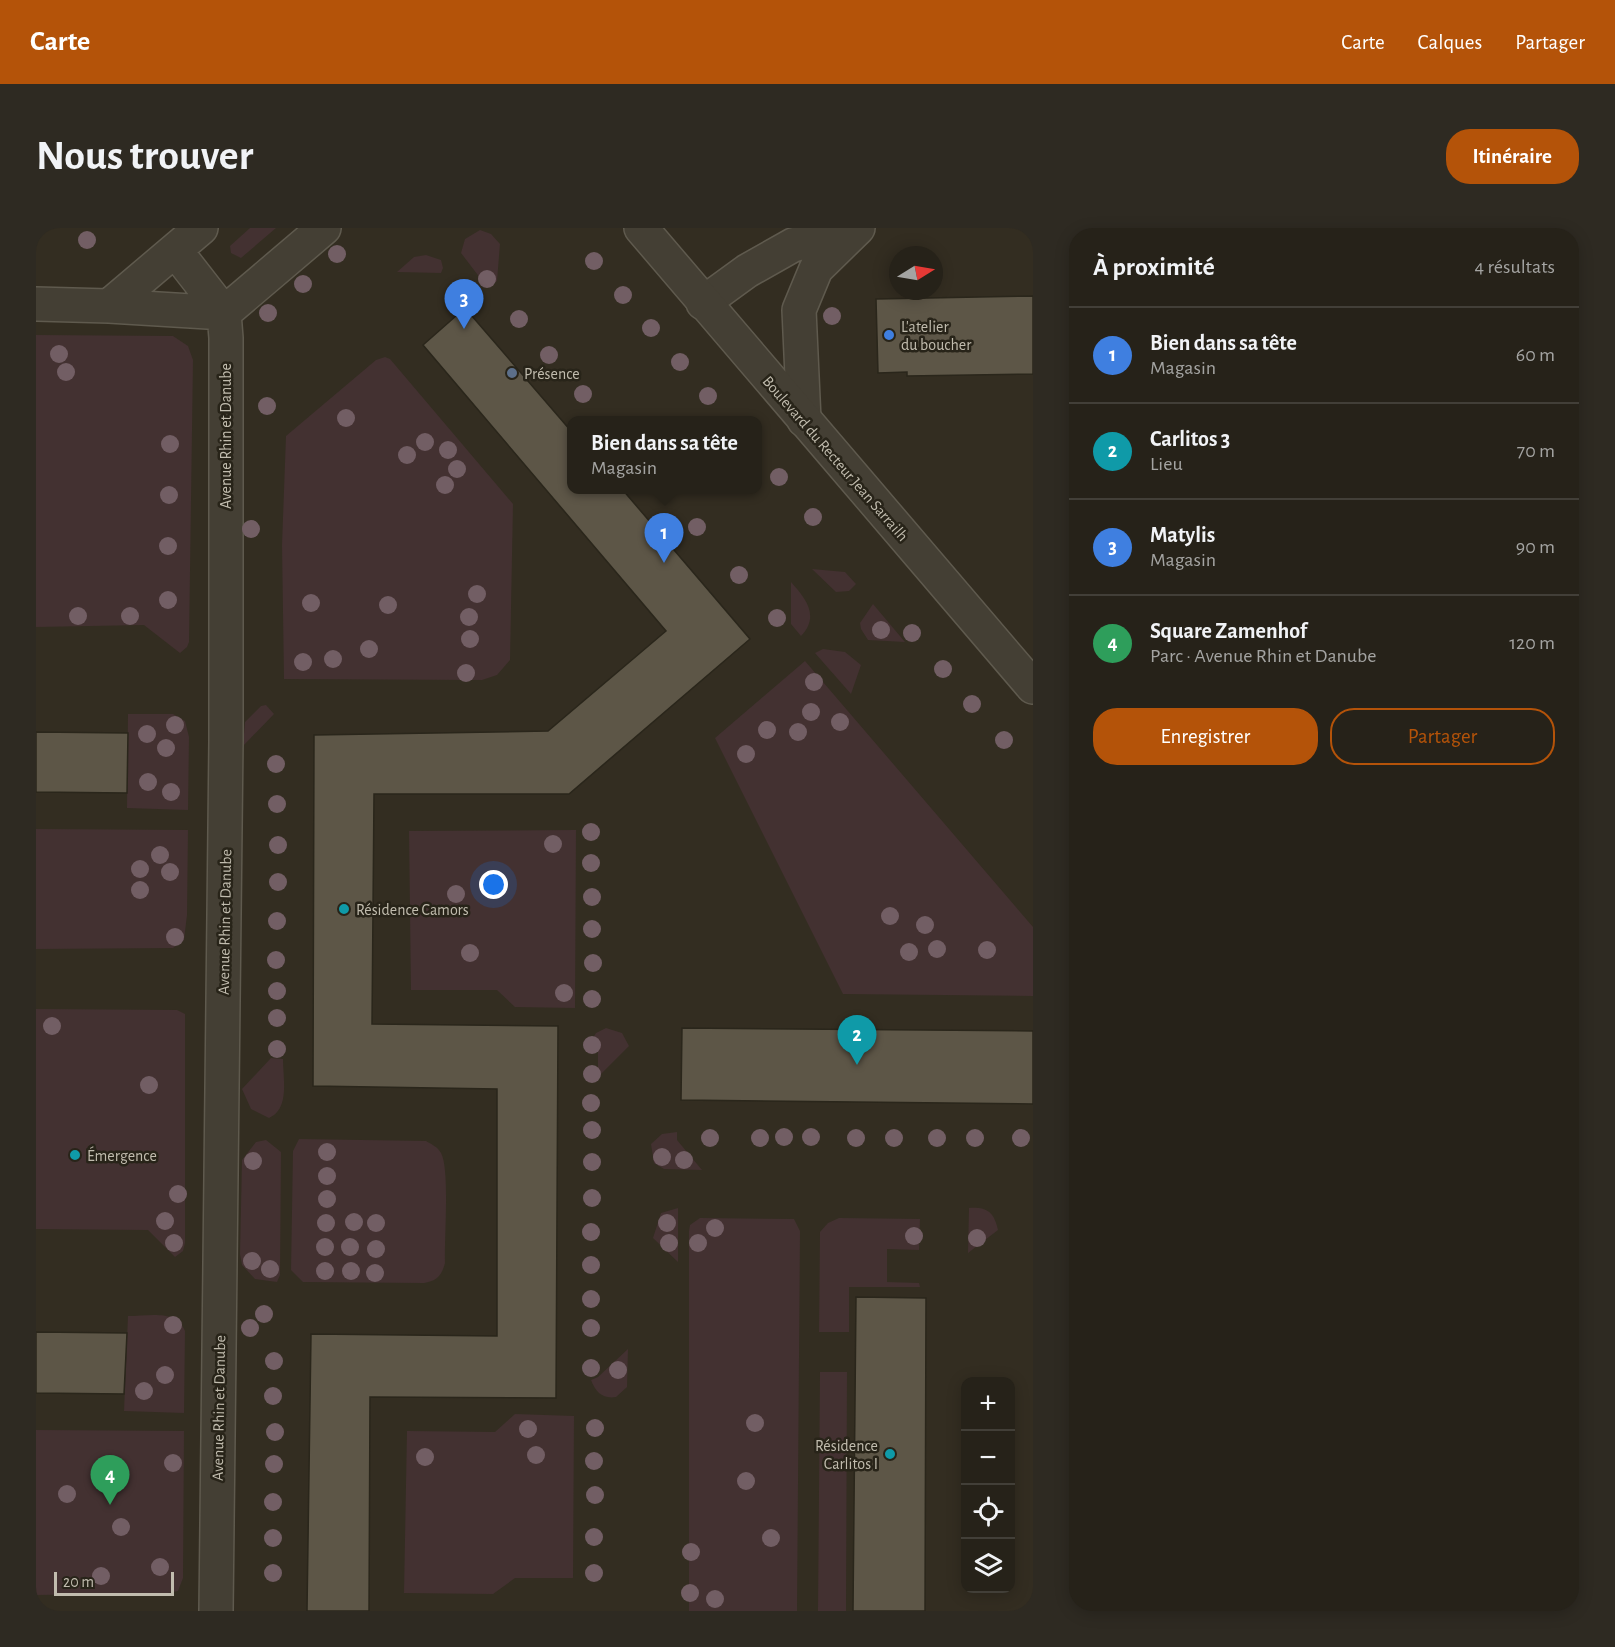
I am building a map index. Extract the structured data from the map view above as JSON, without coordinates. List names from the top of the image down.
{
  "streets": {
    "street": ["Avenue Rhin et Danube", "Boulevard du Recteur Jean Sarrailh"]
  },
  "places": [
    "L'atelier du boucher",
    "Présence",
    "Résidence Camors",
    "Émergence",
    "Résidence Carlitos I"
  ],
  "scale_bar": "20 m",
  "north": "right",
  "page": {
    "header": "Carte",
    "nav": ["Carte", "Calques", "Partager"],
    "buttons": [
      "Itinéraire",
      ["Enregistrer", "Partager"]
    ],
    "title": "Nous trouver",
    "heading": ["À proximité", "4 résultats"],
    "pins": [
      "3",
      "1",
      "2",
      "4"
    ],
    "list": [
      {
        "mark": "1",
        "name": "Bien dans sa tête",
        "note": "Magasin",
        "value": "60 m"
      },
      {
        "mark": "2",
        "name": "Carlitos 3",
        "note": "Lieu",
        "value": "70 m"
      },
      {
        "mark": "3",
        "name": "Matylis",
        "note": "Magasin",
        "value": "90 m"
      },
      {
        "mark": "4",
        "name": "Square Zamenhof",
        "note": "Parc · Avenue Rhin et Danube",
        "value": "120 m"
      }
    ],
    "popup": ["Bien dans sa tête", "Magasin"],
    "map_buttons": ["+", "−"],
    "scale": "20 m"
  }
}
